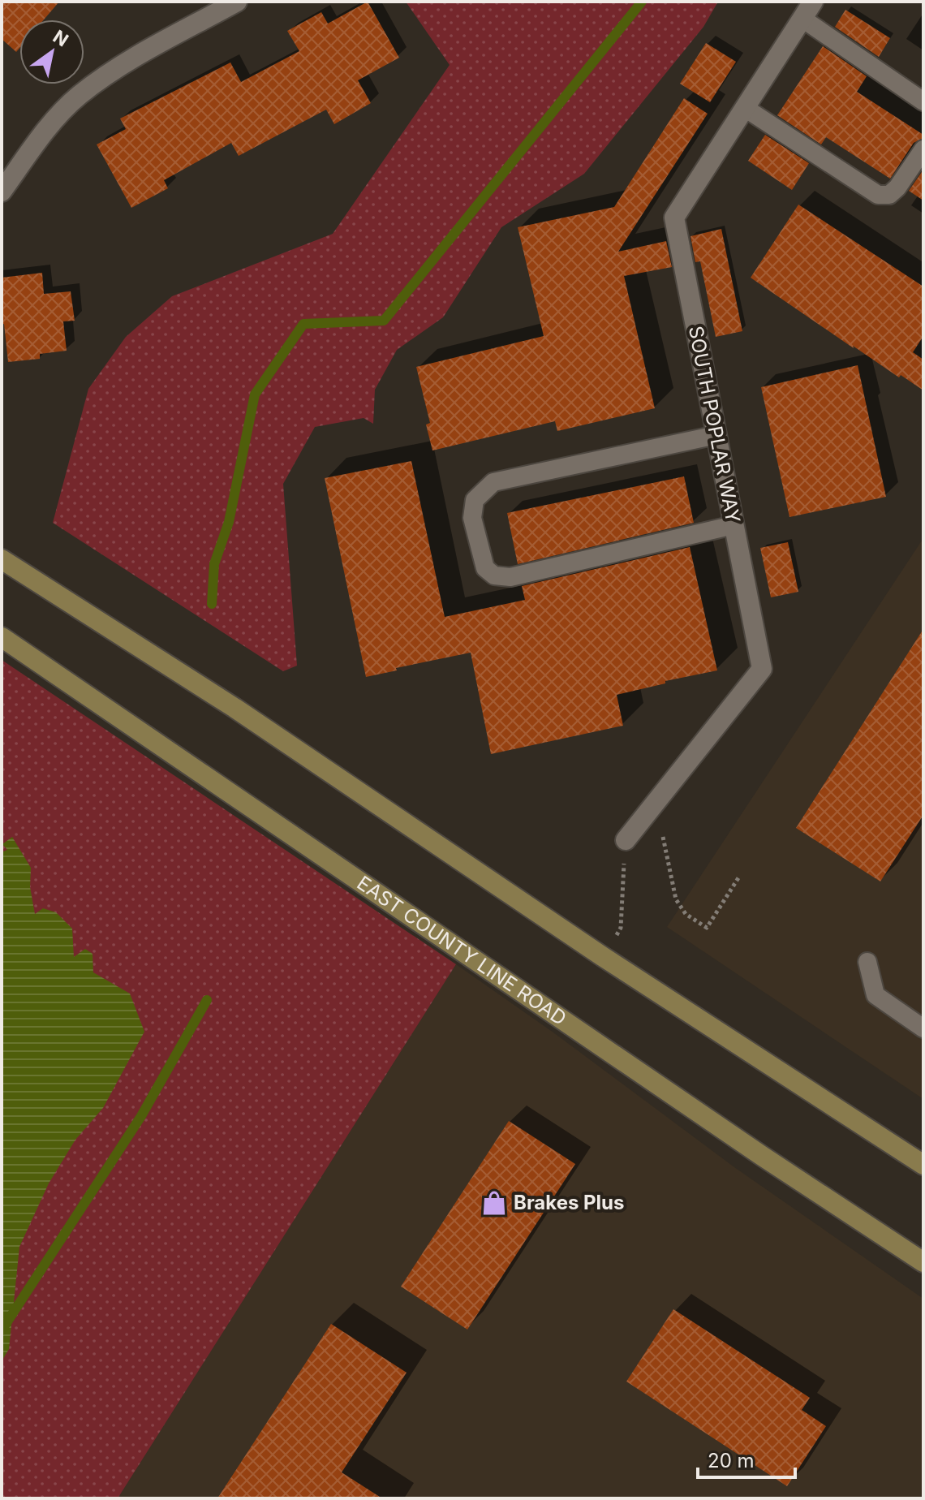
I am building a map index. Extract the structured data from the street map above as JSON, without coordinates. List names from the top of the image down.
{
  "streets": {
    "main road": ["EAST COUNTY LINE ROAD"],
    "street": ["SOUTH POPLAR WAY"]
  },
  "places": {
    "shop": ["Brakes Plus"]
  },
  "scale_bar": "20 m",
  "north": "top right"
}
